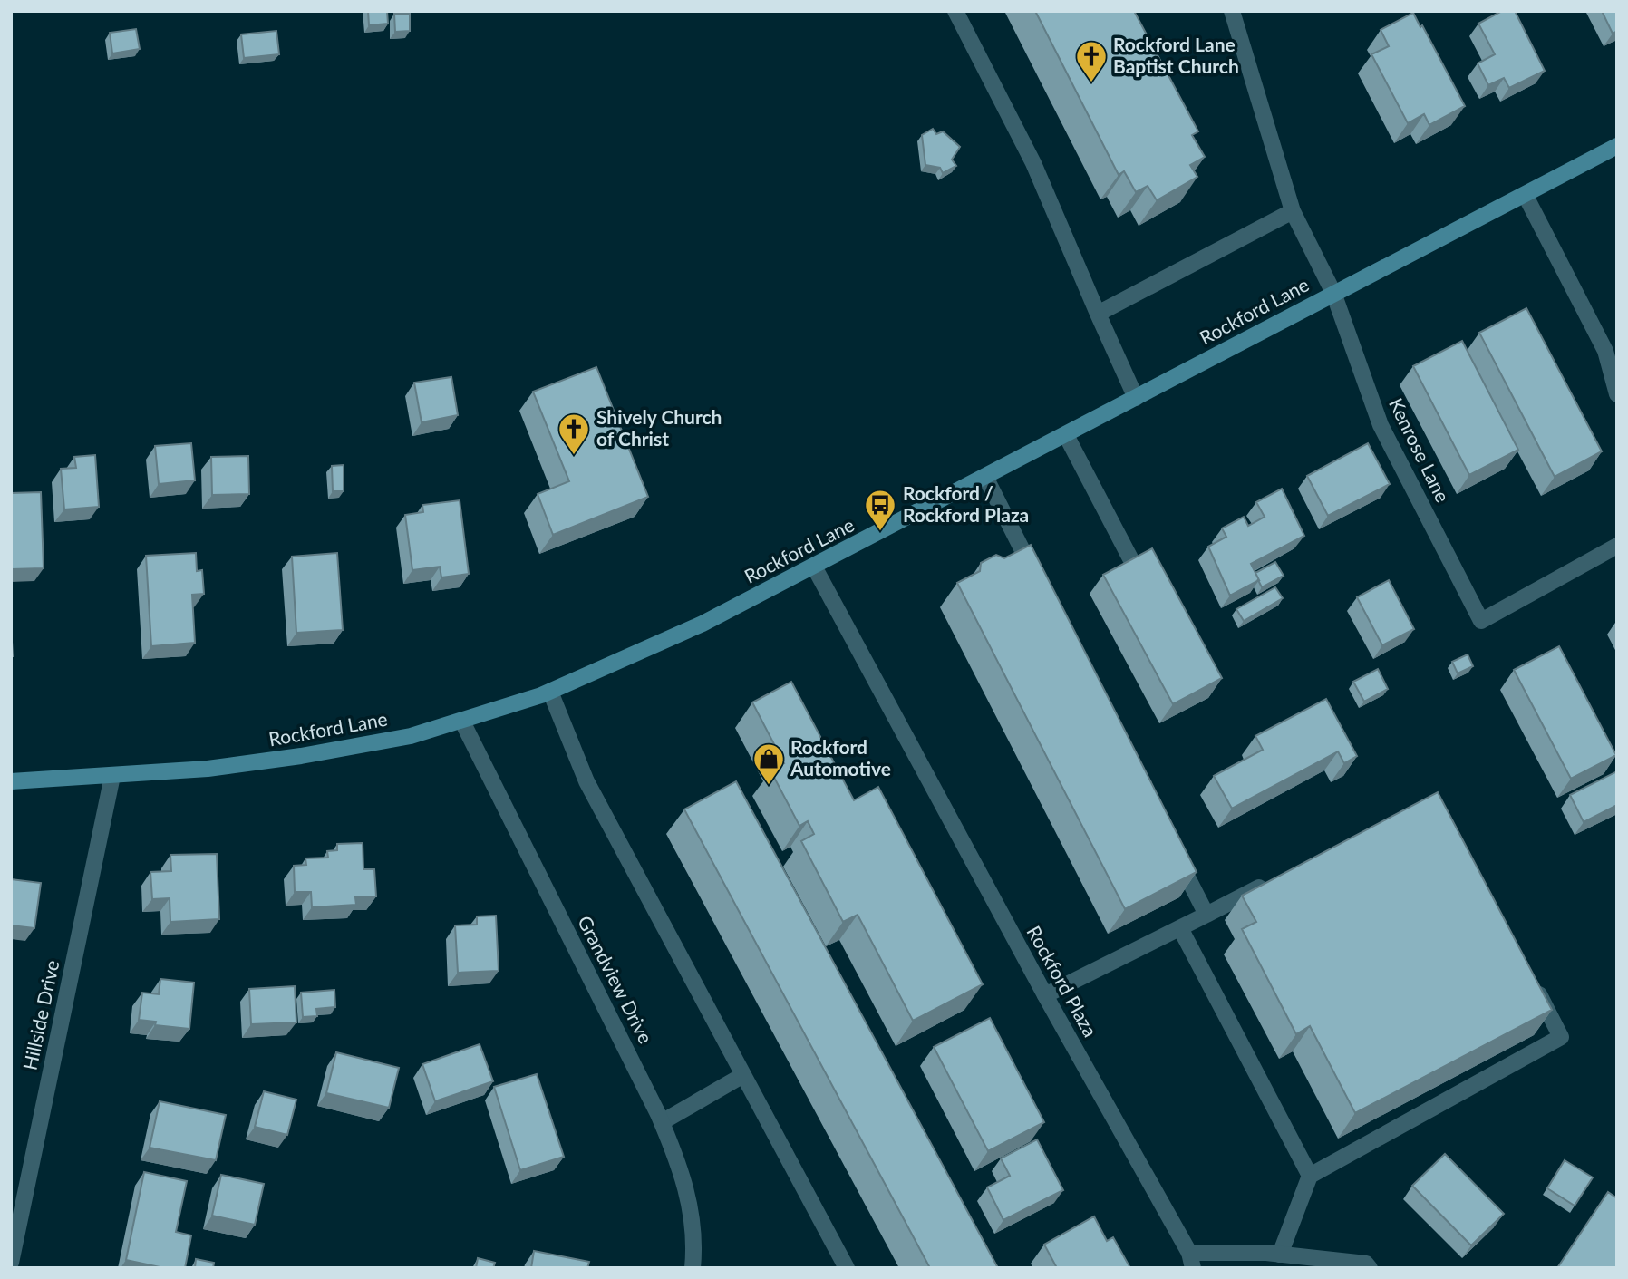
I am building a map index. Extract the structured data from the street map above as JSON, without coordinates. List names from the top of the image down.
{
  "streets": {
    "main road": ["Rockford Lane"],
    "street": [
      "Kenrose Lane",
      "Grandview Drive",
      "Rockford Plaza",
      "Hillside Drive"
    ]
  },
  "crossings": [
    ["Rockford Lane", "Kenrose Lane"],
    ["Rockford Lane", "Grandview Drive"],
    ["Rockford Lane", "Rockford Plaza"],
    ["Rockford Lane", "Hillside Drive"]
  ],
  "places": {
    "church": ["Rockford Lane Baptist Church", "Shively Church of Christ"],
    "bus stop": ["Rockford / Rockford Plaza"],
    "shop": ["Rockford Automotive"]
  }
}
